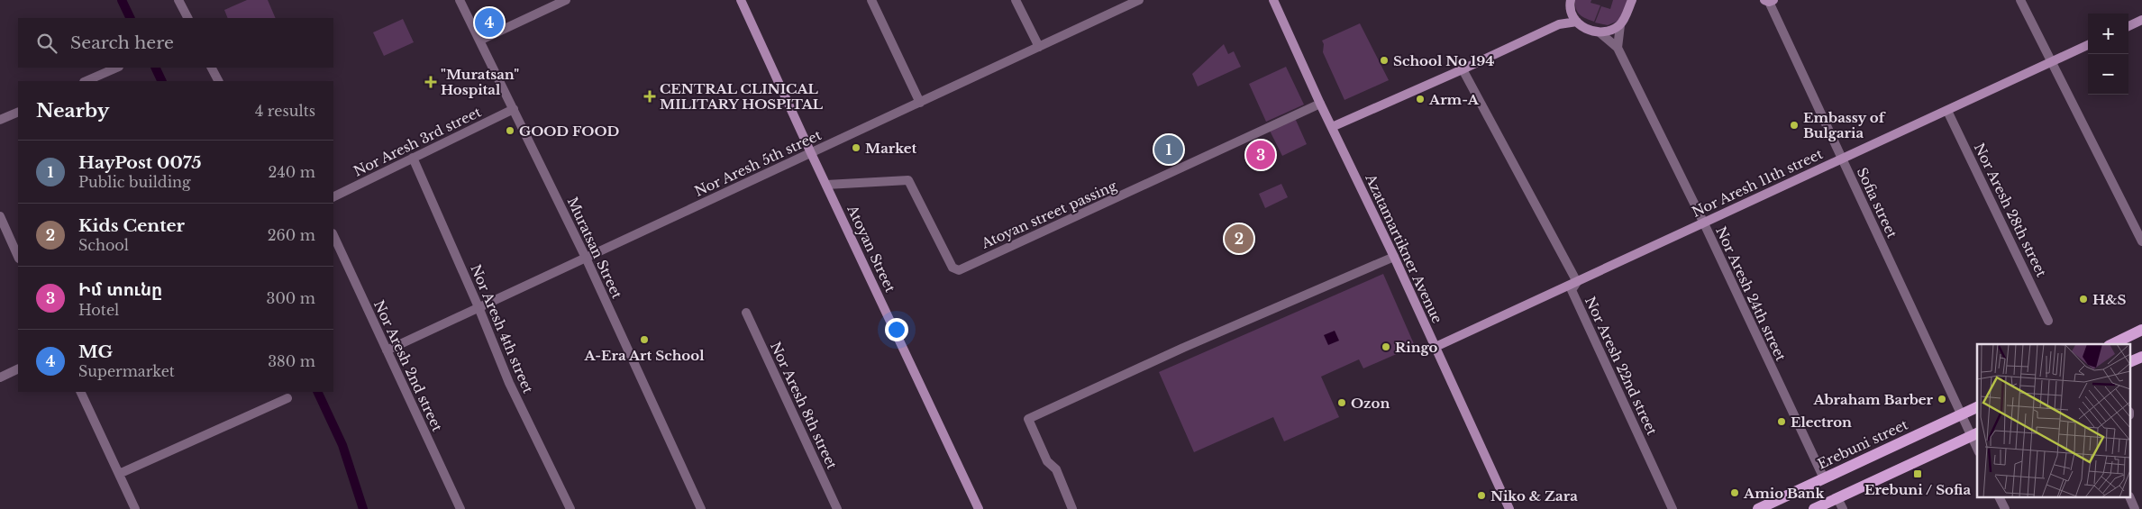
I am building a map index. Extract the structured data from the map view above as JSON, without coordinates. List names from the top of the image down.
{
  "streets": {
    "main road": ["Erebuni street"],
    "street": [
      "Nor Aresh 3rd street",
      "Nor Aresh 5th street",
      "Nor Aresh 11th street",
      "Sofia street",
      "Nor Aresh 28th street",
      "Atoyan street passing",
      "Muratsan Street",
      "Atoyan Street",
      "Azatamartikner Avenue",
      "Nor Aresh 24th street",
      "Nor Aresh 4th street",
      "Nor Aresh 2nd street",
      "Nor Aresh 22nd street",
      "Nor Aresh 8th street"
    ]
  },
  "crossings": [
    ["Nor Aresh 3rd street", "Muratsan Street"],
    ["Nor Aresh 3rd street", "Nor Aresh 4th street"],
    ["Nor Aresh 5th street", "Muratsan Street"],
    ["Nor Aresh 5th street", "Atoyan Street"],
    ["Nor Aresh 5th street", "Nor Aresh 4th street"],
    ["Nor Aresh 5th street", "Nor Aresh 2nd street"],
    ["Nor Aresh 11th street", "Sofia street"],
    ["Nor Aresh 11th street", "Nor Aresh 28th street"],
    ["Nor Aresh 11th street", "Azatamartikner Avenue"],
    ["Nor Aresh 11th street", "Nor Aresh 24th street"],
    ["Nor Aresh 11th street", "Nor Aresh 22nd street"],
    ["Sofia street", "Erebuni street"],
    ["Atoyan street passing", "Atoyan Street"],
    ["Atoyan street passing", "Azatamartikner Avenue"],
    ["Nor Aresh 24th street", "Erebuni street"]
  ],
  "places": {
    "other": [
      "School No 194",
      "Arm-A",
      "Embassy of Bulgaria",
      "GOOD FOOD",
      "Market",
      "H&S",
      "A-Era Art School",
      "Ringo",
      "Abraham Barber",
      "Ozon",
      "Electron",
      "Amio Bank",
      "Niko & Zara"
    ],
    "health": ["\"Muratsan\" Hospital", "CENTRAL CLINICAL MILITARY HOSPITAL"],
    "transit": ["Erebuni / Sofia"]
  },
  "page": {
    "pins": [
      "4",
      "1",
      "3",
      "2"
    ],
    "map_buttons": ["+", "−"],
    "search": "Search here",
    "heading": ["Nearby", "4 results"],
    "list": [
      {
        "mark": "1",
        "name": "HayPost 0075",
        "note": "Public building",
        "value": "240 m"
      },
      {
        "mark": "2",
        "name": "Kids Center",
        "note": "School",
        "value": "260 m"
      },
      {
        "mark": "3",
        "name": "Իմ տունը",
        "note": "Hotel",
        "value": "300 m"
      },
      {
        "mark": "4",
        "name": "MG",
        "note": "Supermarket",
        "value": "380 m"
      }
    ]
  }
}
